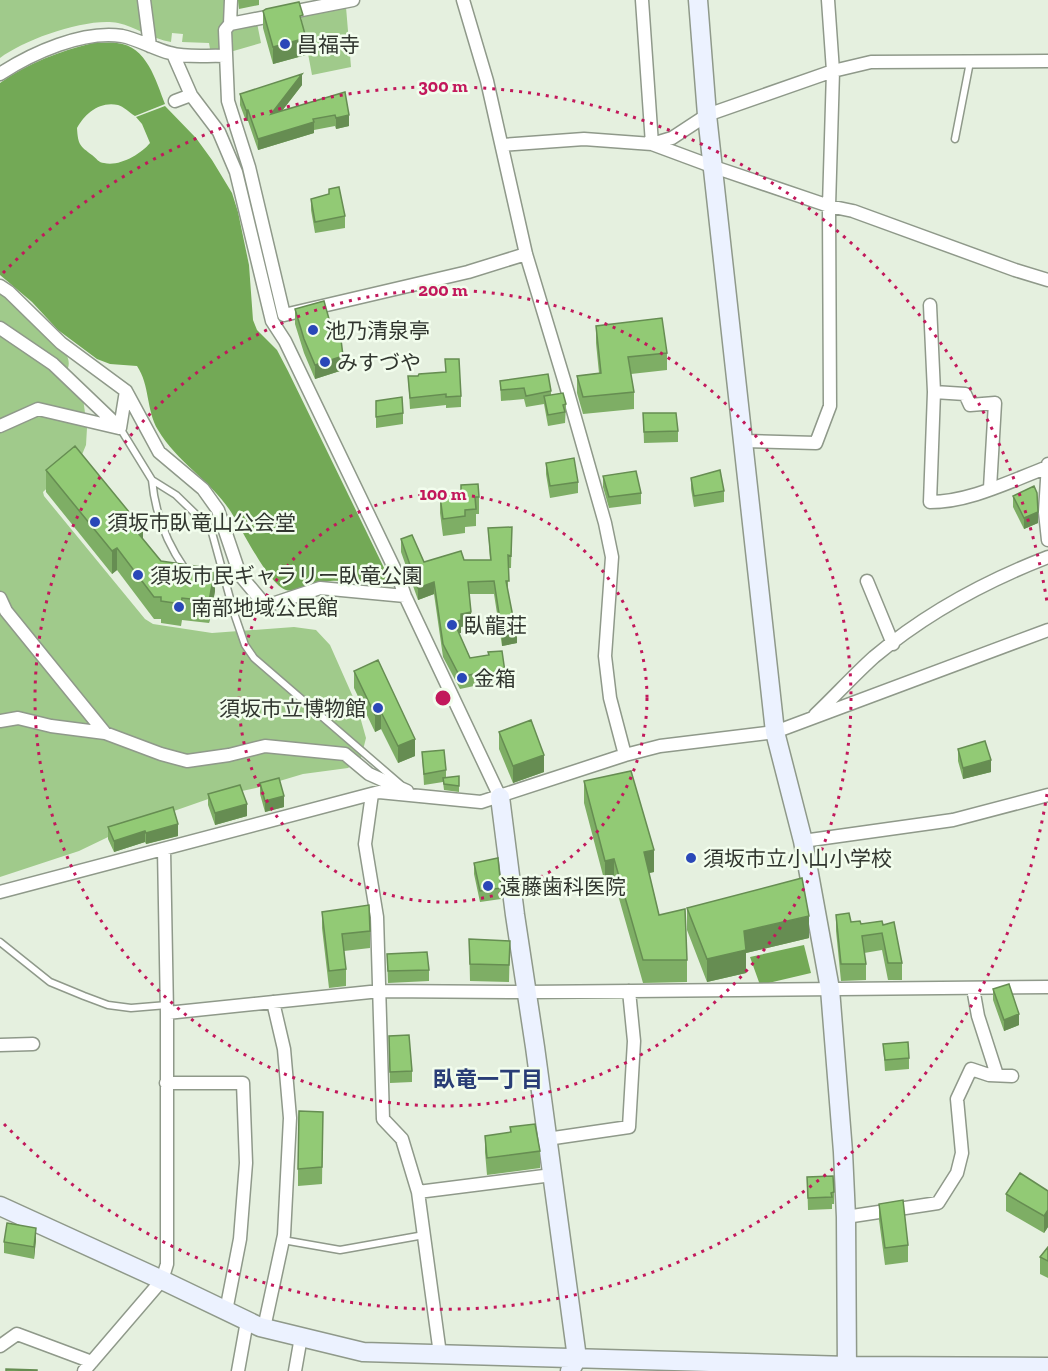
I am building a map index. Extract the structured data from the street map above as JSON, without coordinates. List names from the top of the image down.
{
  "districts": ["臥竜一丁目"],
  "places": [
    "昌福寺",
    "池乃清泉亭",
    "みすづや",
    "須坂市臥竜山公会堂",
    "須坂市民ギャラリー臥竜公園",
    "南部地域公民館",
    "臥龍荘",
    "金箱",
    "須坂市立博物館",
    "須坂市立小山小学校",
    "遠藤歯科医院"
  ],
  "rings": ["300 m", "200 m", "100 m"]
}
